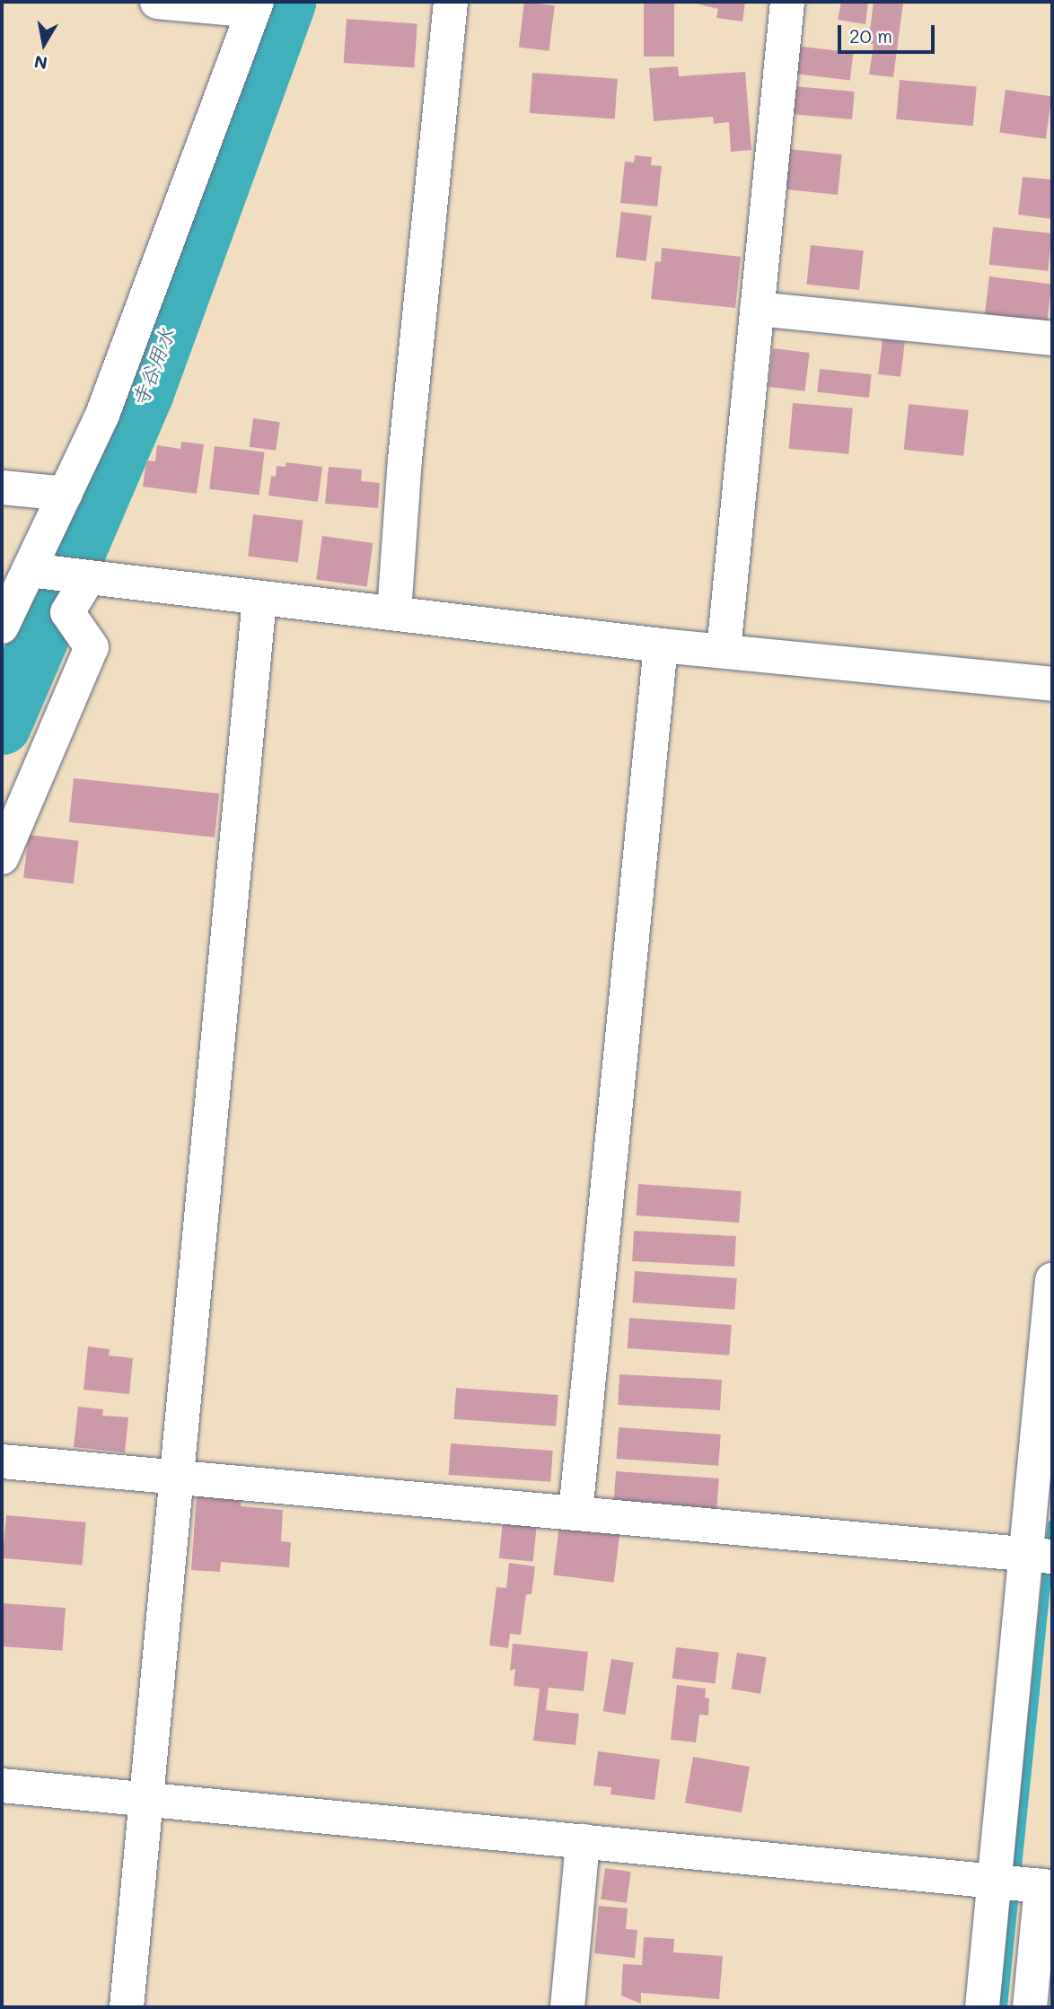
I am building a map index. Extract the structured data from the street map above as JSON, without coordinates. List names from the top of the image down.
{
  "water": ["寺谷用水"],
  "scale_bar": "20 m",
  "north": "bottom"
}
